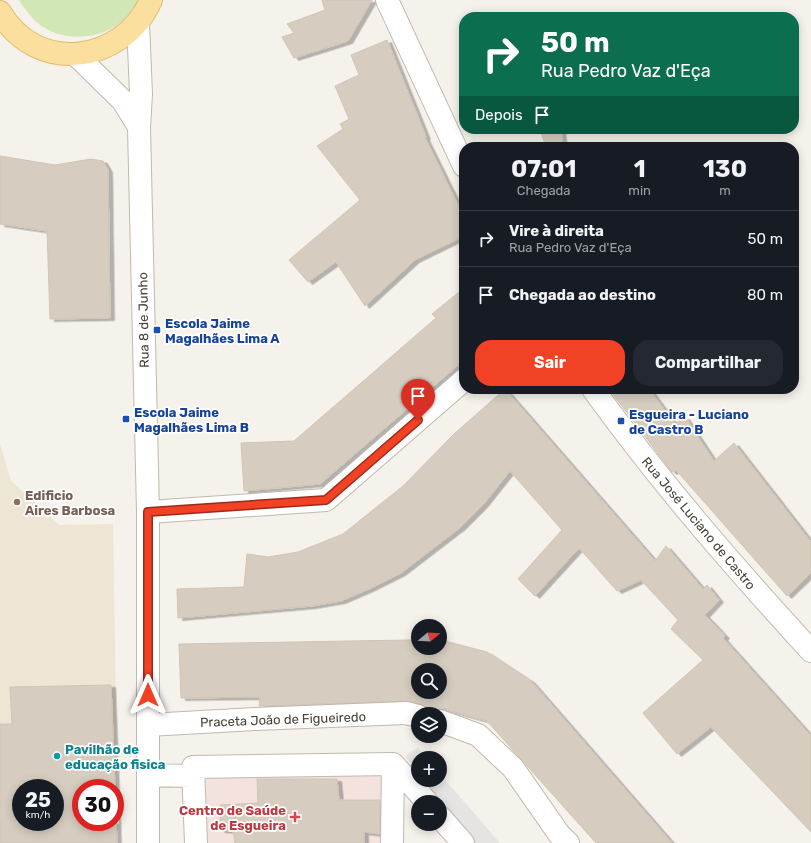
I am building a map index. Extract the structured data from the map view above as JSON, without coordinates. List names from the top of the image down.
{
  "streets": {
    "street": ["Rua 8 de Junho", "Rua José Luciano de Castro", "Praceta João de Figueiredo"]
  },
  "crossings": [
    ["Rua 8 de Junho", "Praceta João de Figueiredo"]
  ],
  "places": {
    "transit": ["Escola Jaime Magalhães Lima A", "Escola Jaime Magalhães Lima B", "Esgueira - Luciano de Castro B"],
    "other": ["Edificio Aires Barbosa", "Pavilhão de educação fisica"],
    "health": ["Centro de Saúde de Esgueira"]
  },
  "north": "right",
  "page": {
    "turn": ["50 m", "Rua Pedro Vaz d'Eça"],
    "then": "Depois",
    "eta": [
      "07:01",
      "Chegada",
      "1",
      "min",
      "130",
      "m"
    ],
    "list": [
      {
        "name": "Vire à direita",
        "note": "Rua Pedro Vaz d'Eça",
        "value": "50 m"
      },
      {
        "name": "Chegada ao destino",
        "value": "80 m"
      }
    ],
    "buttons": ["Sair", "Compartilhar"],
    "map_buttons": ["+", "−"],
    "speed": "25 km/h",
    "limit": "30"
  }
}
